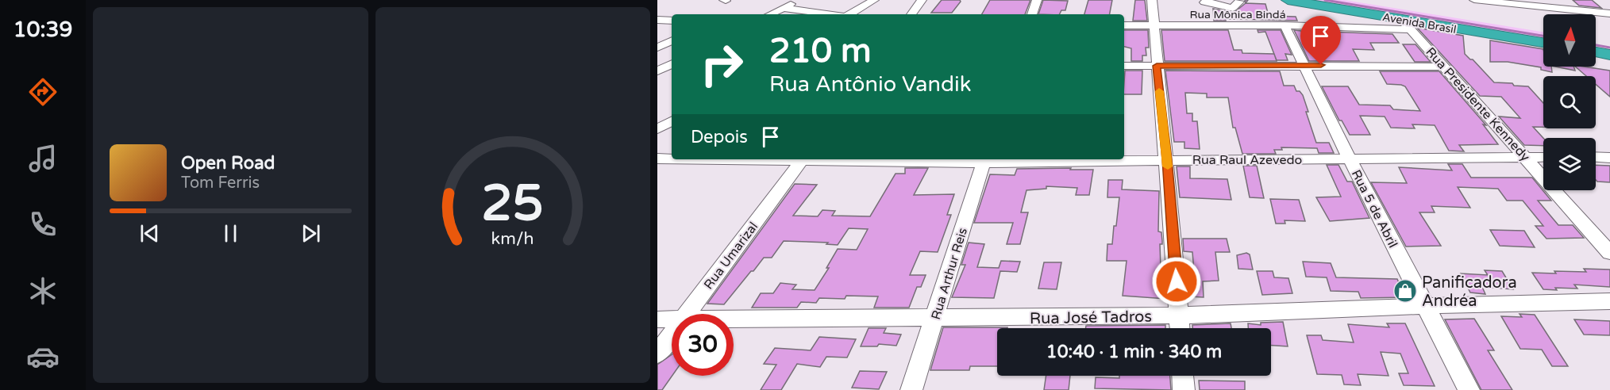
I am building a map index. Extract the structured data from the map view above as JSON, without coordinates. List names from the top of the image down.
{
  "streets": {
    "highway": ["Avenida Brasil"],
    "street": [
      "Rua Mônica Bindá",
      "Rua Presidente Kennedy",
      "Rua Raul Azevedo",
      "Rua 5 de Abril",
      "Rua Umarizal",
      "Rua Arthur Reis",
      "Rua José Tadros"
    ]
  },
  "crossings": [
    ["Rua Mônica Bindá", "Avenida Brasil"],
    ["Rua Mônica Bindá", "Rua Presidente Kennedy"],
    ["Rua Mônica Bindá", "Rua 5 de Abril"],
    ["Avenida Brasil", "Rua Presidente Kennedy"],
    ["Rua Presidente Kennedy", "Rua Raul Azevedo"],
    ["Rua Raul Azevedo", "Rua 5 de Abril"],
    ["Rua Raul Azevedo", "Rua Arthur Reis"],
    ["Rua 5 de Abril", "Rua José Tadros"],
    ["Rua Arthur Reis", "Rua José Tadros"]
  ],
  "places": {
    "shop": ["Panificadora Andréa"]
  },
  "north": "top",
  "page": {
    "tabs": "10:39",
    "turn": ["210 m", "Rua Antônio Vandik"],
    "then": "Depois",
    "song": ["Open Road", "Tom Ferris"],
    "limit": "30",
    "trip": "10:40 · 1 min · 340 m",
    "gauge": ["25", "km/h"]
  }
}
